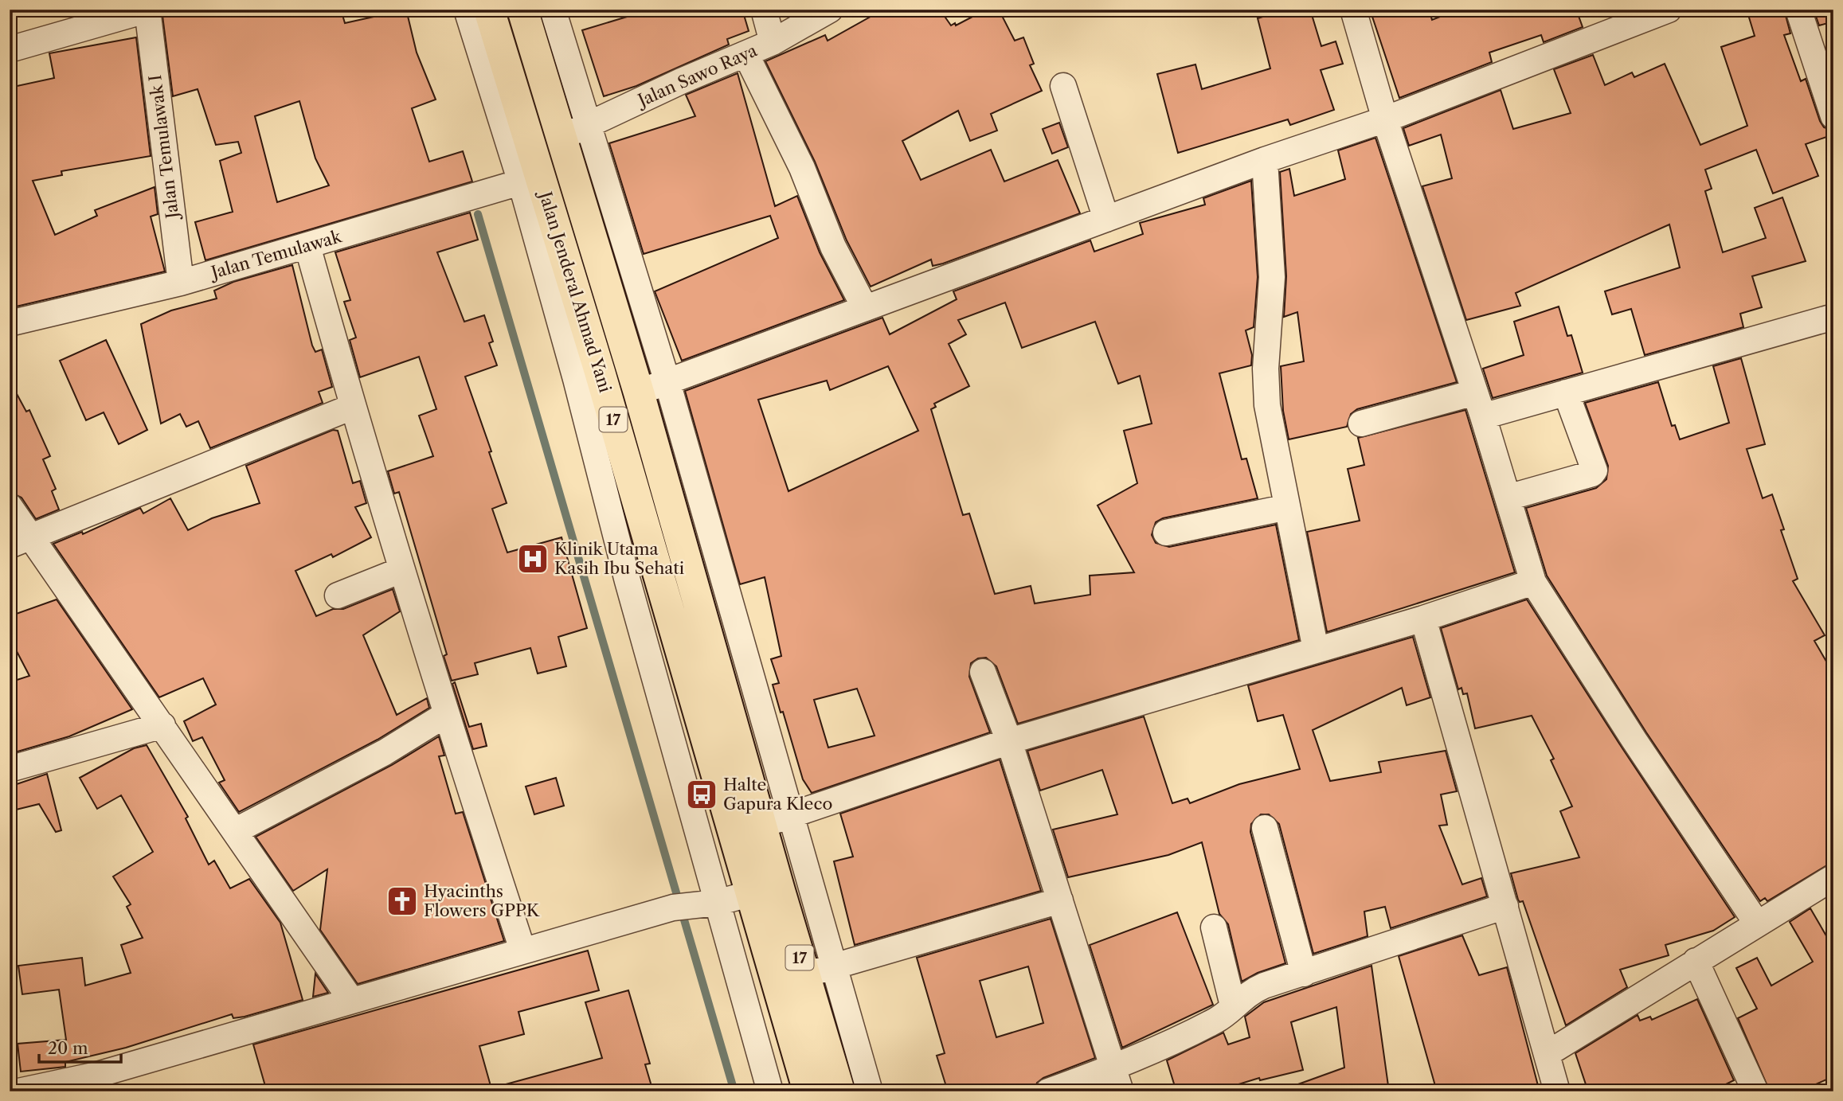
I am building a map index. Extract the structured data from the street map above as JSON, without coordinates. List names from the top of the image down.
{
  "streets": {
    "highway": ["Jalan Jenderal Ahmad Yani", "17"],
    "street": ["Jalan Sawo Raya", "Jalan Temulawak I", "Jalan Temulawak"]
  },
  "crossings": [
    ["Jalan Sawo Raya", "Jalan Jenderal Ahmad Yani"],
    ["Jalan Temulawak I", "Jalan Temulawak"],
    ["Jalan Temulawak", "Jalan Jenderal Ahmad Yani"],
    ["Jalan Jenderal Ahmad Yani", "17"]
  ],
  "places": {
    "hospital": ["Klinik Utama Kasih Ibu Sehati"],
    "bus stop": ["Halte Gapura Kleco"],
    "church": ["Hyacinths Flowers GPPK"]
  },
  "scale_bar": "20 m"
}
